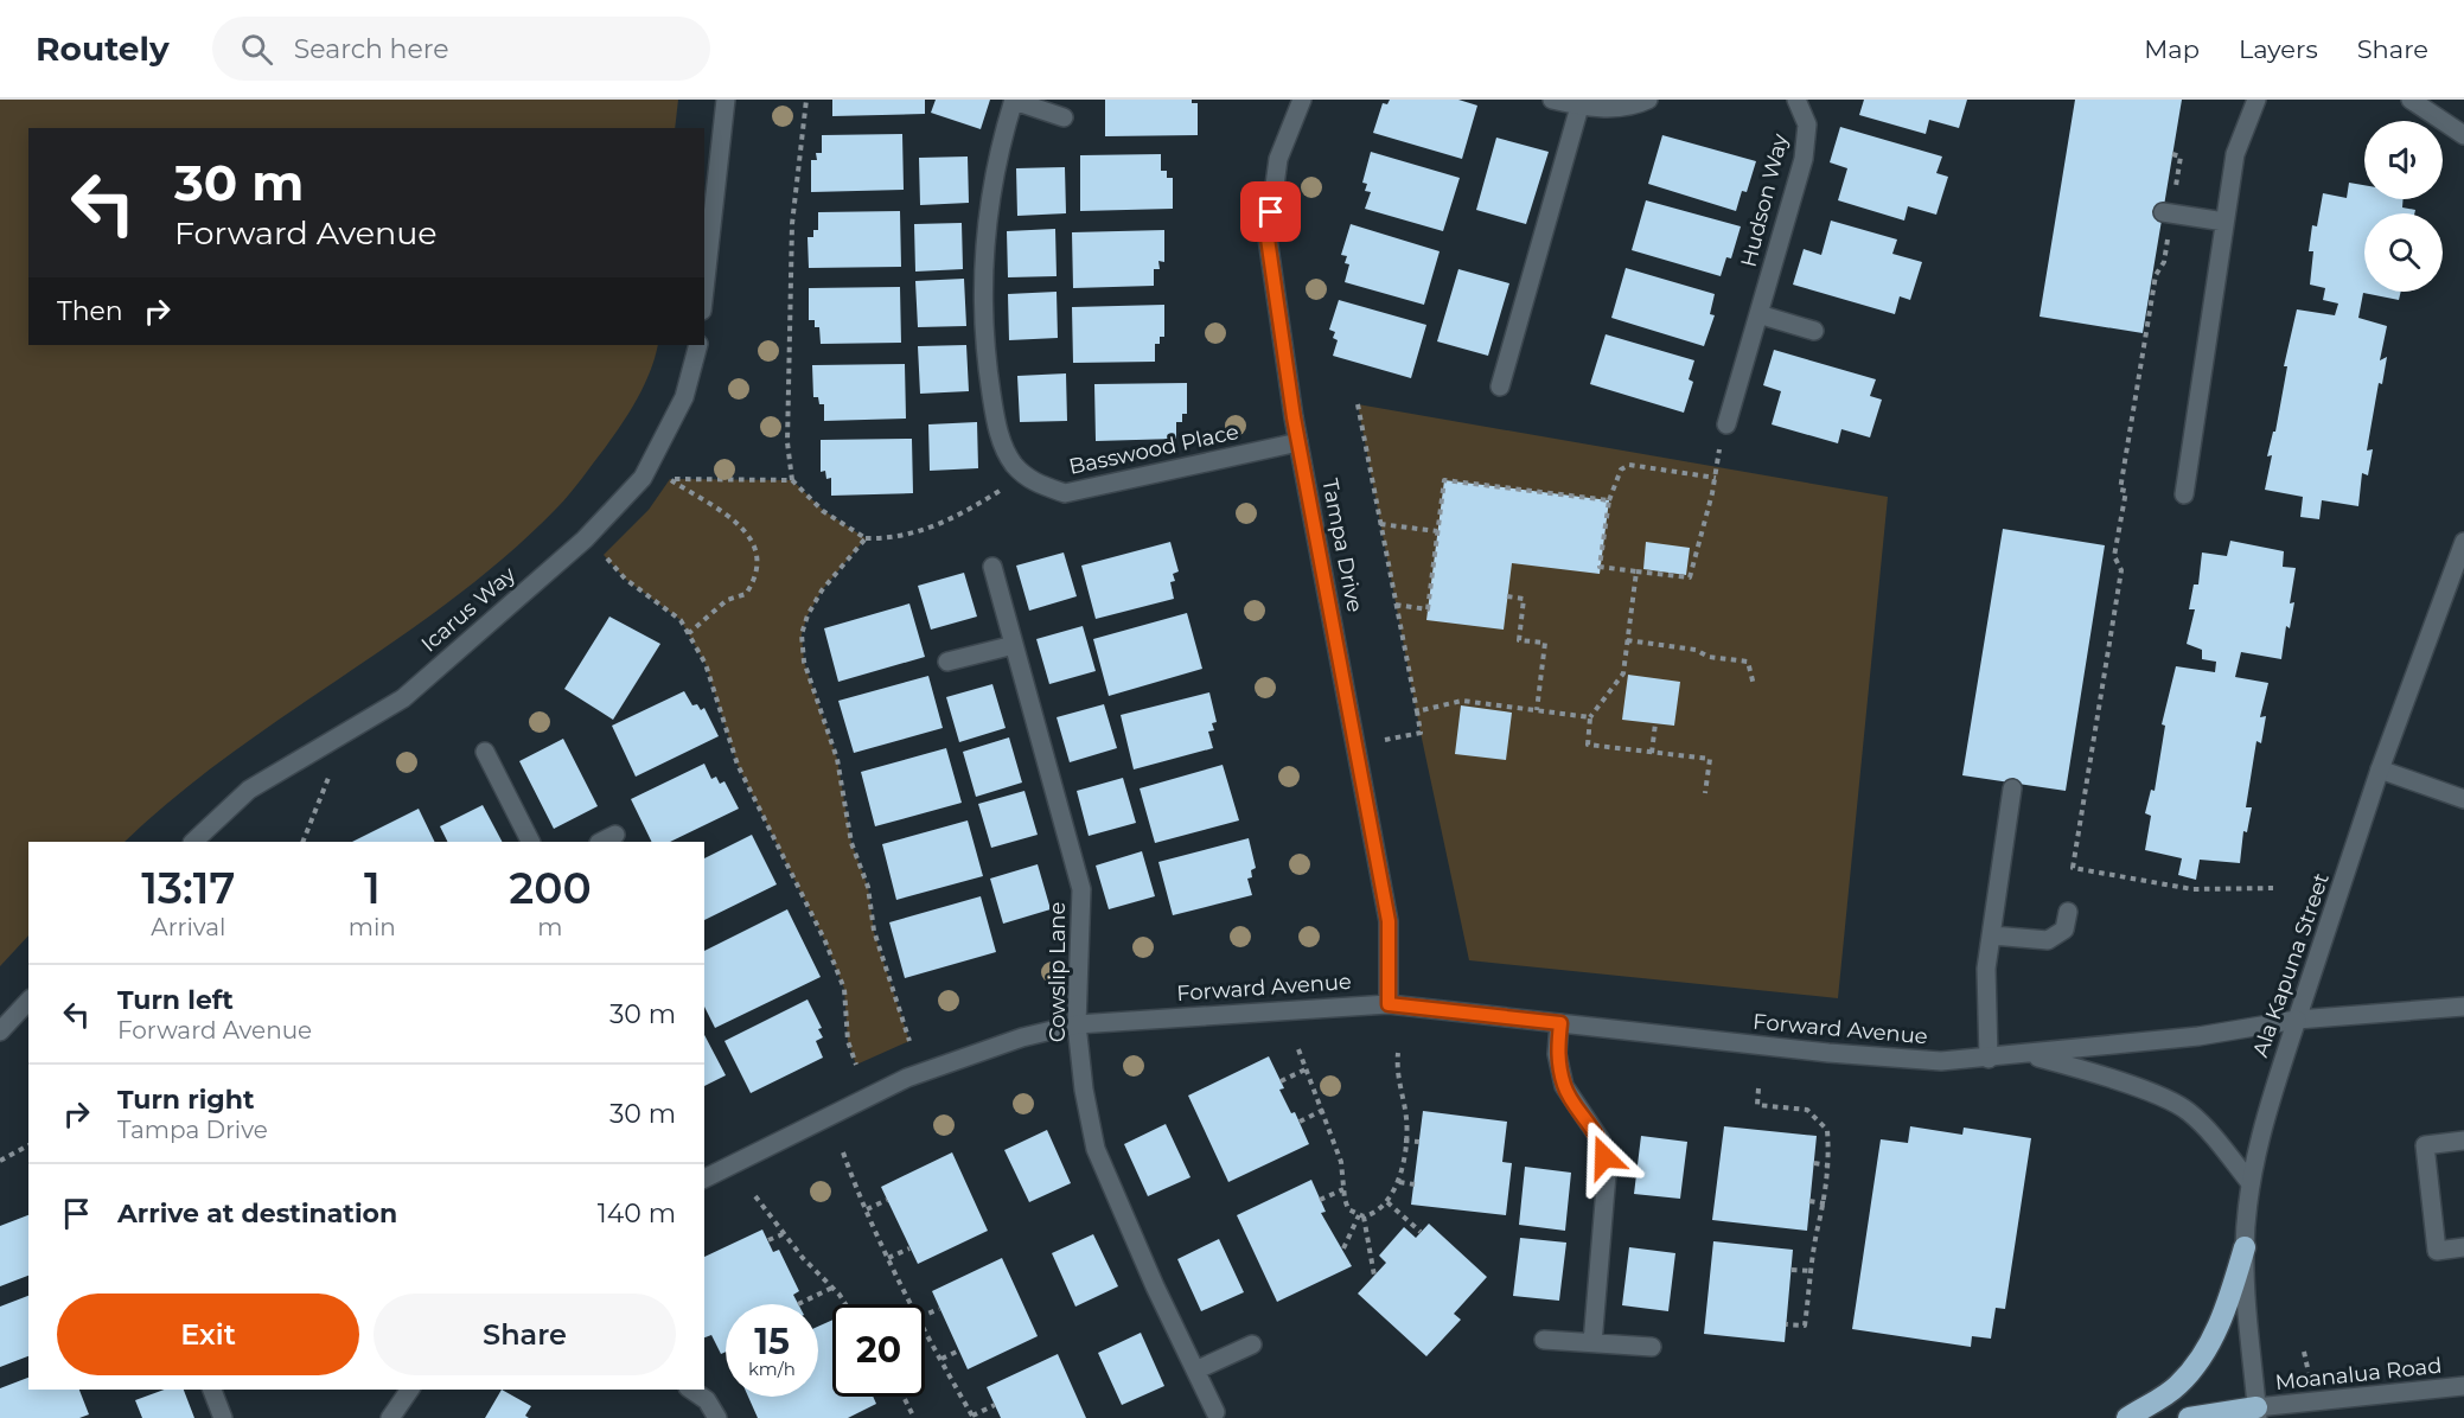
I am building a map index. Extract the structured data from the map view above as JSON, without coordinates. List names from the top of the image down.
{
  "streets": {
    "street": [
      "Hudson Way",
      "Basswood Place",
      "Tampa Drive",
      "Icarus Way",
      "Ala Kapuna Street",
      "Cowslip Lane",
      "Forward Avenue",
      "Moanalua Road"
    ]
  },
  "crossings": [
    ["Basswood Place", "Tampa Drive"],
    ["Tampa Drive", "Forward Avenue"],
    ["Ala Kapuna Street", "Forward Avenue"],
    ["Ala Kapuna Street", "Moanalua Road"],
    ["Cowslip Lane", "Forward Avenue"]
  ],
  "page": {
    "header": "Routely",
    "search": "Search here",
    "nav": ["Map", "Layers", "Share"],
    "turn": ["30 m", "Forward Avenue"],
    "then": "Then",
    "eta": [
      "13:17",
      "Arrival",
      "1",
      "min",
      "200",
      "m"
    ],
    "list": [
      {
        "name": "Turn left",
        "note": "Forward Avenue",
        "value": "30 m"
      },
      {
        "name": "Turn right",
        "note": "Tampa Drive",
        "value": "30 m"
      },
      {
        "name": "Arrive at destination",
        "value": "140 m"
      }
    ],
    "buttons": ["Exit", "Share"],
    "speed": "15 km/h",
    "limit": "20"
  }
}
